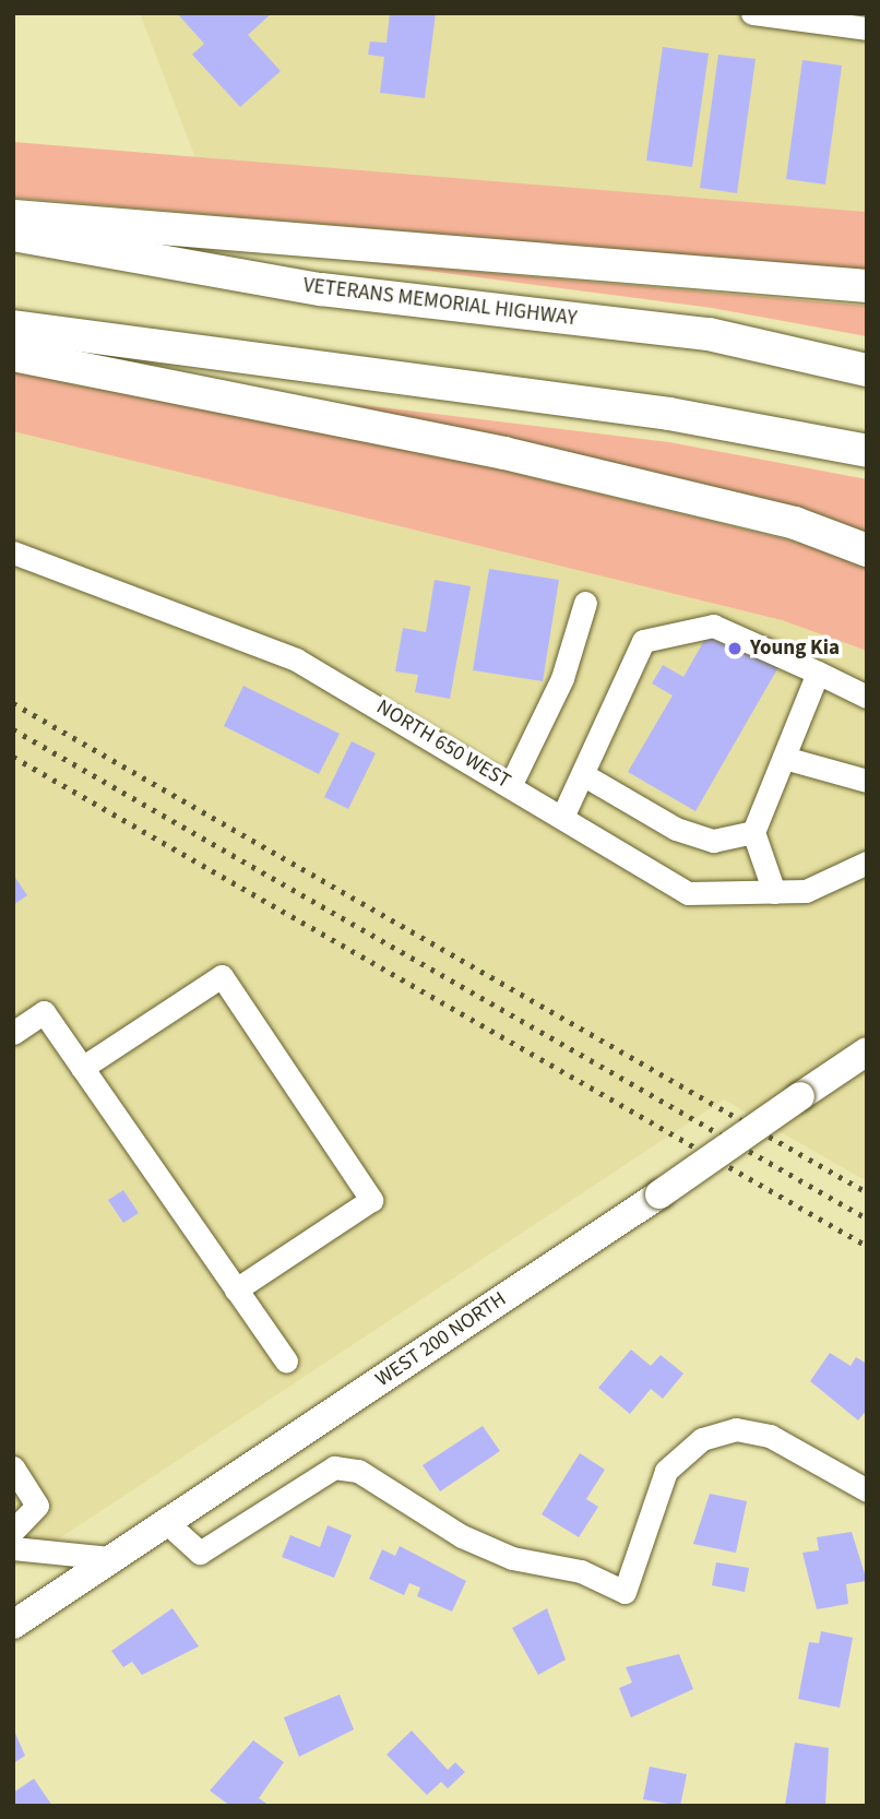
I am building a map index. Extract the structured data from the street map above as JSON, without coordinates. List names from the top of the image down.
{
  "streets": {
    "highway": ["VETERANS MEMORIAL HIGHWAY"],
    "main road": ["WEST 200 NORTH"],
    "street": ["NORTH 650 WEST"]
  },
  "places": ["Young Kia"]
}
